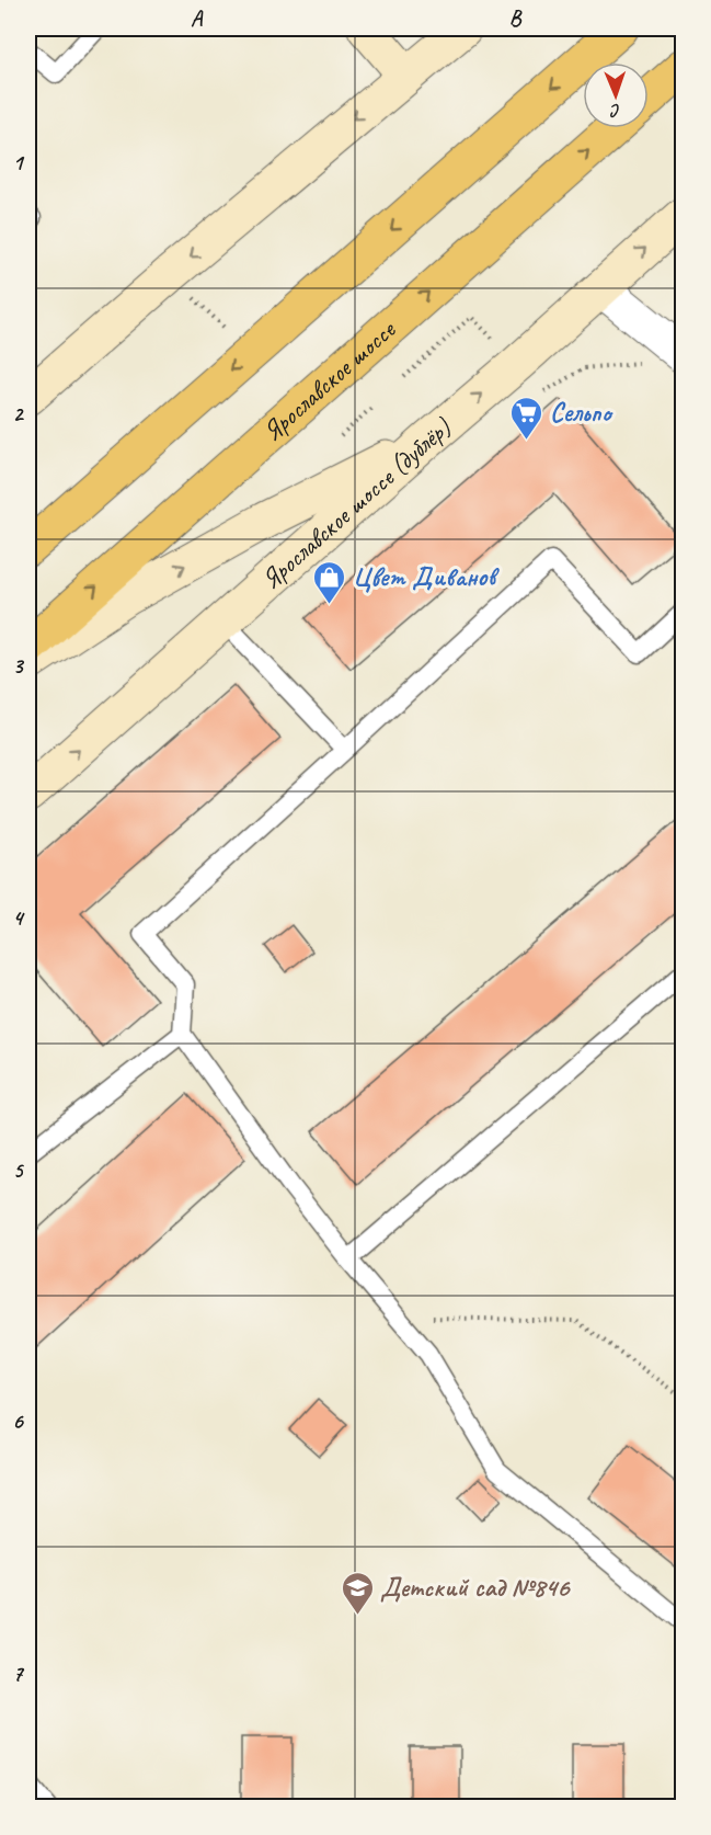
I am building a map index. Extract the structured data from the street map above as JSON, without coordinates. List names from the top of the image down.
{
  "streets": {
    "main road": ["Ярославское шоссе"],
    "street": ["Ярославское шоссе (дублёр)"]
  },
  "places": {
    "supermarket": ["Сельпо"],
    "shop": ["Цвет Диванов"],
    "school or university": ["Детский сад №846"]
  },
  "north": "bottom",
  "grid": {
    "columns": ["A", "B"],
    "rows": [
      "1",
      "2",
      "3",
      "4",
      "5",
      "6",
      "7"
    ]
  }
}
